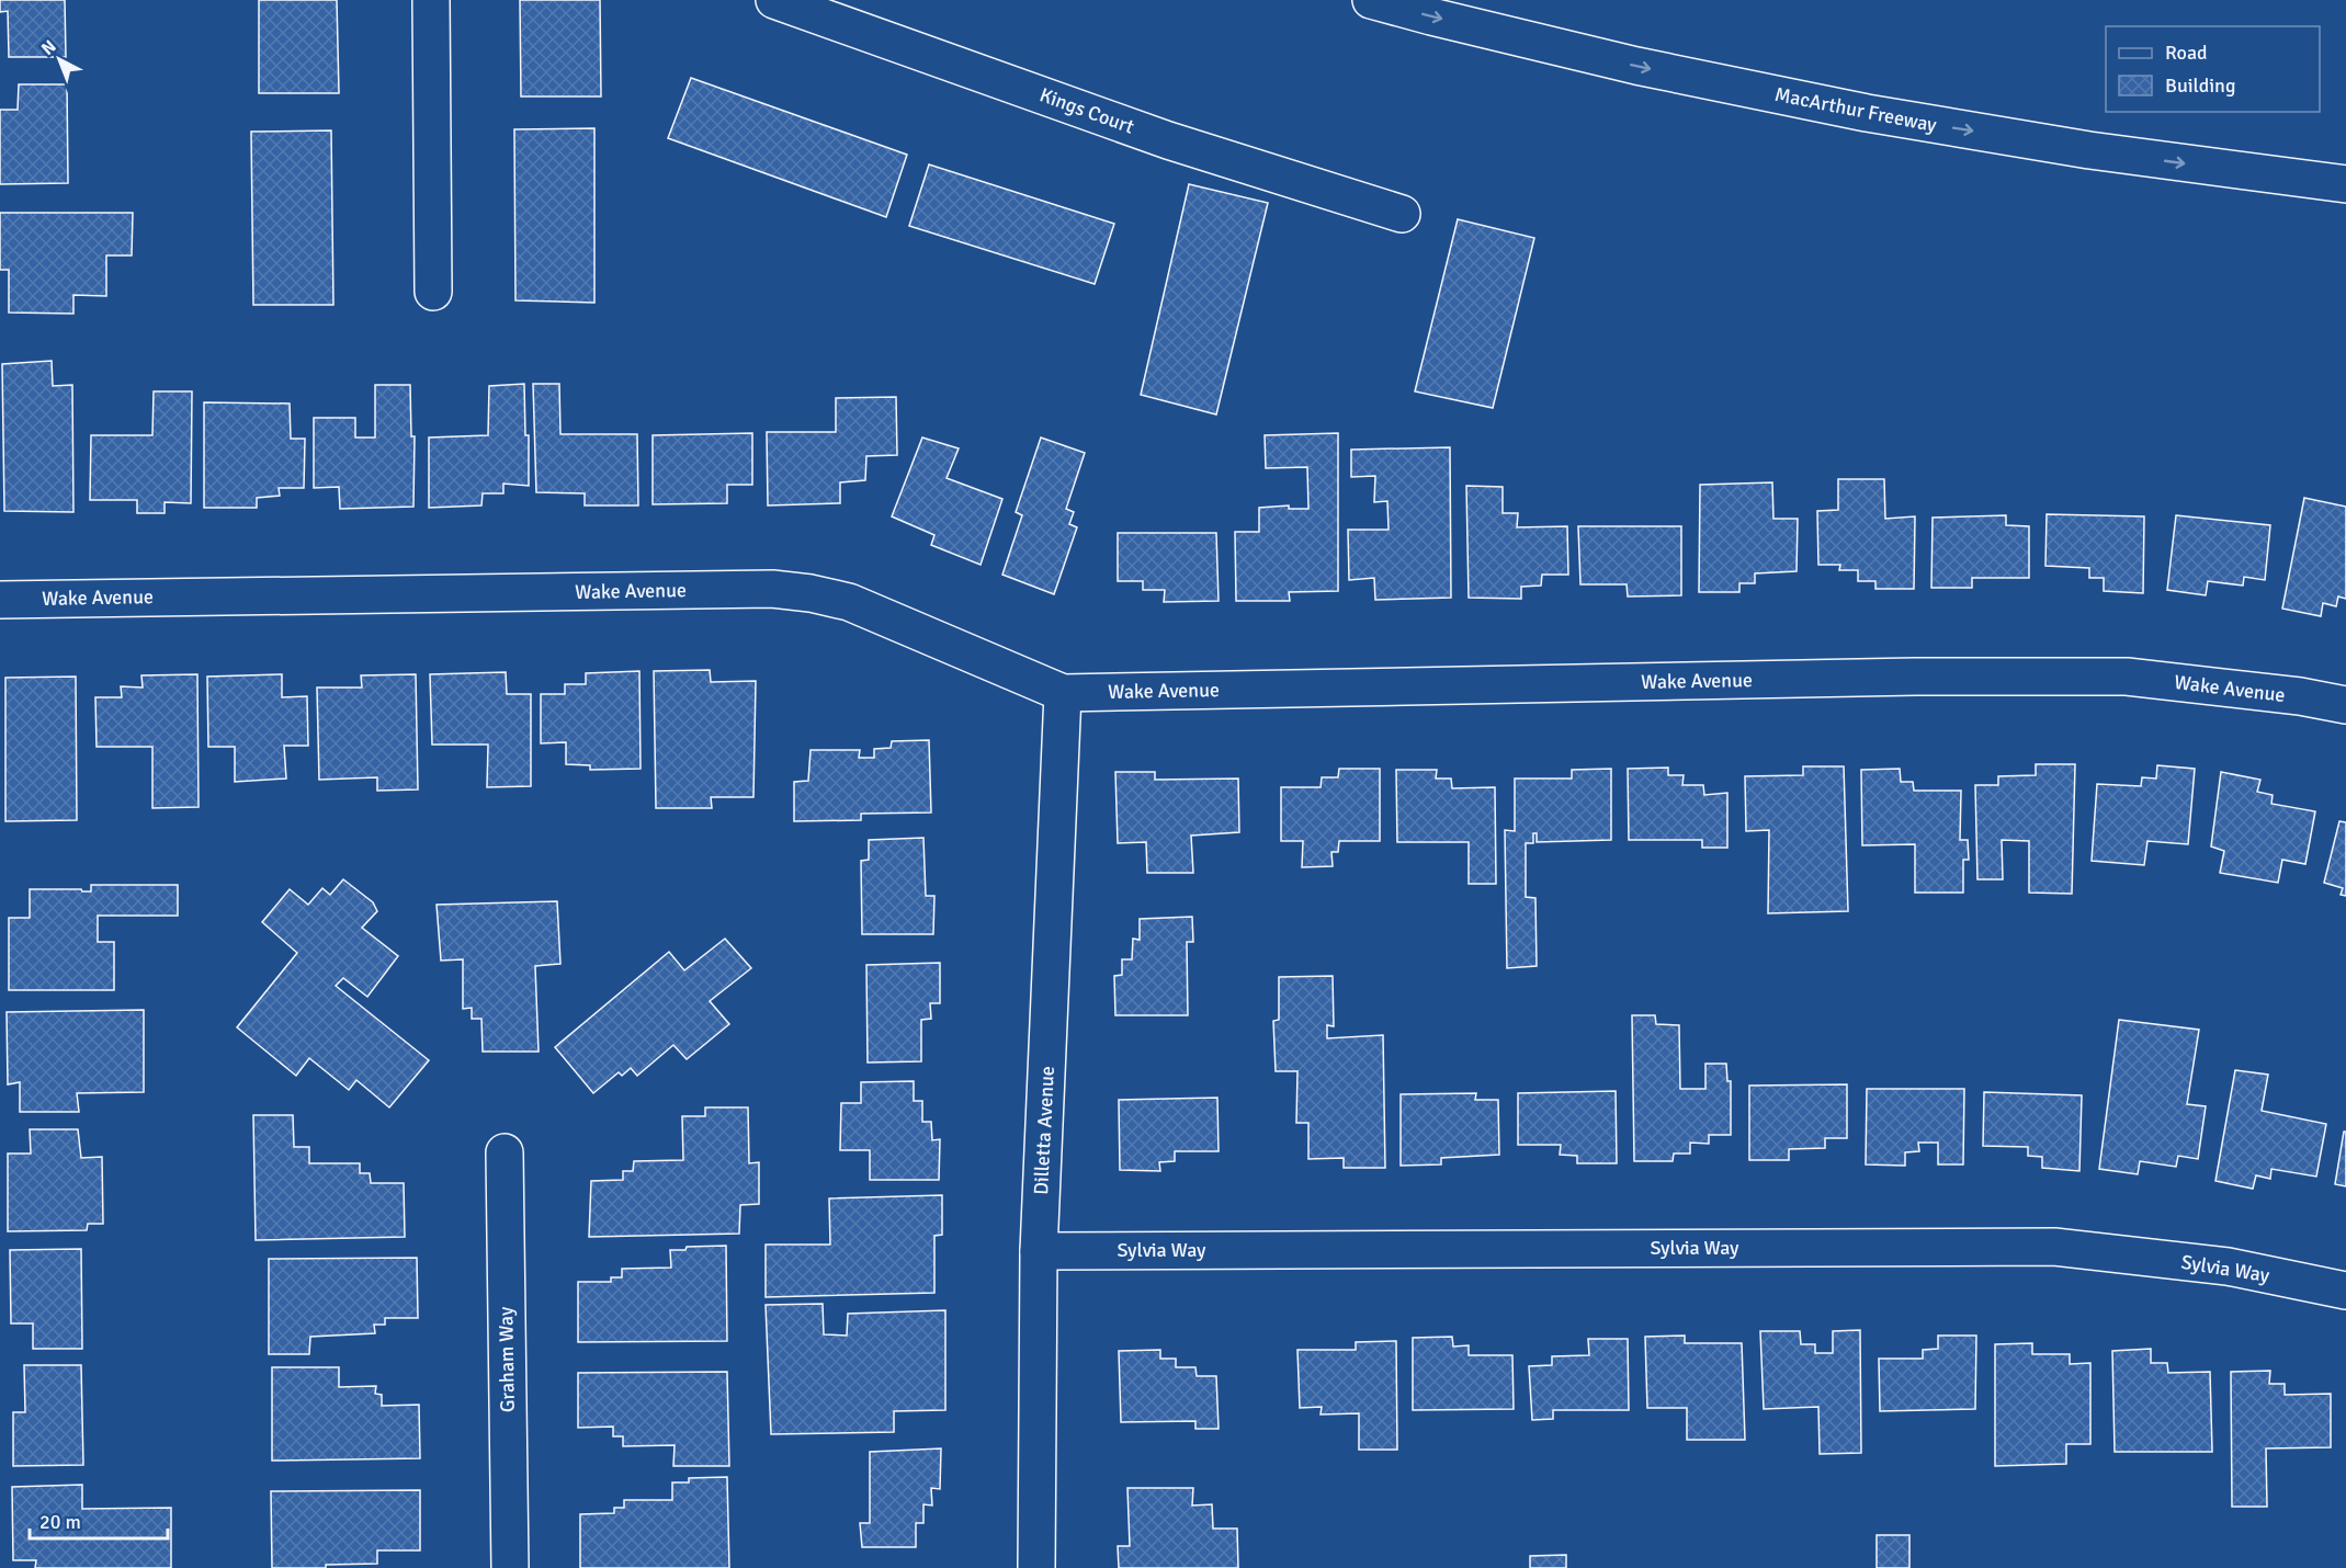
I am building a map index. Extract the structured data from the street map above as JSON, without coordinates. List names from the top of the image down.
{
  "streets": {
    "main road": [
      "MacArthur Freeway",
      "Kings Court",
      "Wake Avenue",
      "Dilletta Avenue",
      "Sylvia Way",
      "Graham Way"
    ]
  },
  "crossings": [
    ["Wake Avenue", "Dilletta Avenue"],
    ["Dilletta Avenue", "Sylvia Way"]
  ],
  "one_way": ["MacArthur Freeway"],
  "legend": ["Road", "Building"],
  "scale_bar": "20 m",
  "north": "top left"
}
